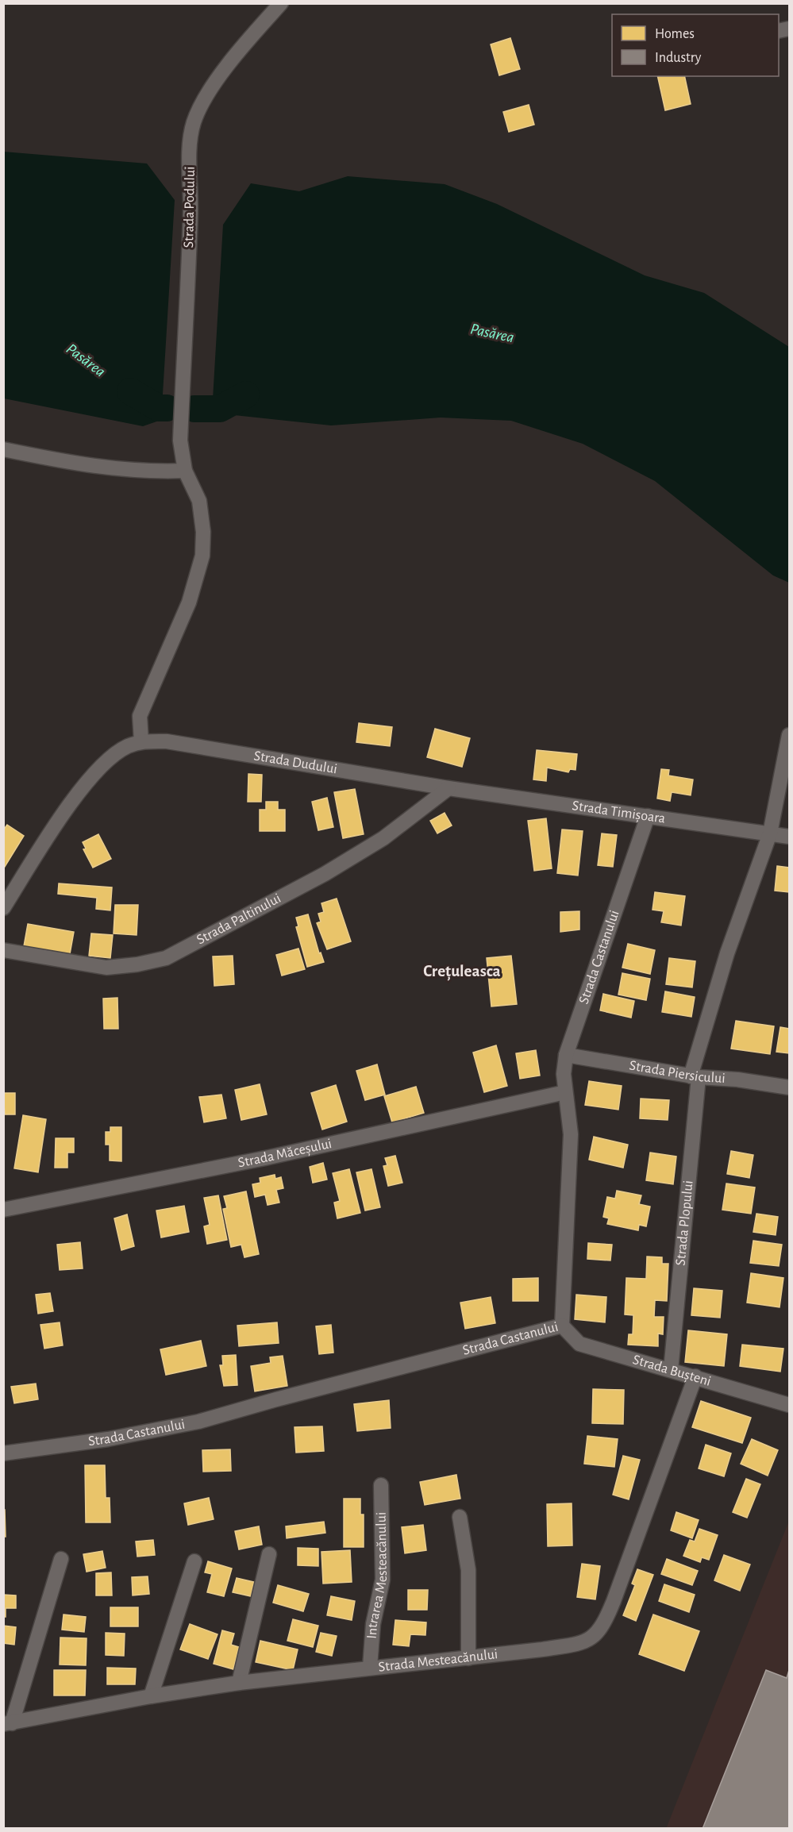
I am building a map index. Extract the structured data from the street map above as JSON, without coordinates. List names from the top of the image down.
{
  "streets": {
    "street": [
      "Strada Podului",
      "Strada Dudului",
      "Strada Timișoara",
      "Strada Paltinului",
      "Strada Castanului",
      "Strada Piersicului",
      "Strada Măceșului",
      "Strada Plopului",
      "Strada Bușteni",
      "Intrarea Mesteacănului",
      "Strada Mesteacănului"
    ]
  },
  "crossings": [
    ["Strada Dudului", "Strada Timișoara"],
    ["Strada Dudului", "Strada Paltinului"],
    ["Strada Timișoara", "Strada Paltinului"],
    ["Strada Timișoara", "Strada Castanului"],
    ["Strada Timișoara", "Strada Plopului"],
    ["Strada Castanului", "Strada Piersicului"],
    ["Strada Castanului", "Strada Măceșului"],
    ["Strada Castanului", "Strada Bușteni"],
    ["Strada Piersicului", "Strada Plopului"],
    ["Strada Plopului", "Strada Bușteni"],
    ["Strada Bușteni", "Strada Mesteacănului"],
    ["Intrarea Mesteacănului", "Strada Mesteacănului"]
  ],
  "districts": ["Crețuleasca"],
  "water": ["Pasărea"],
  "legend": ["Homes", "Industry"]
}
